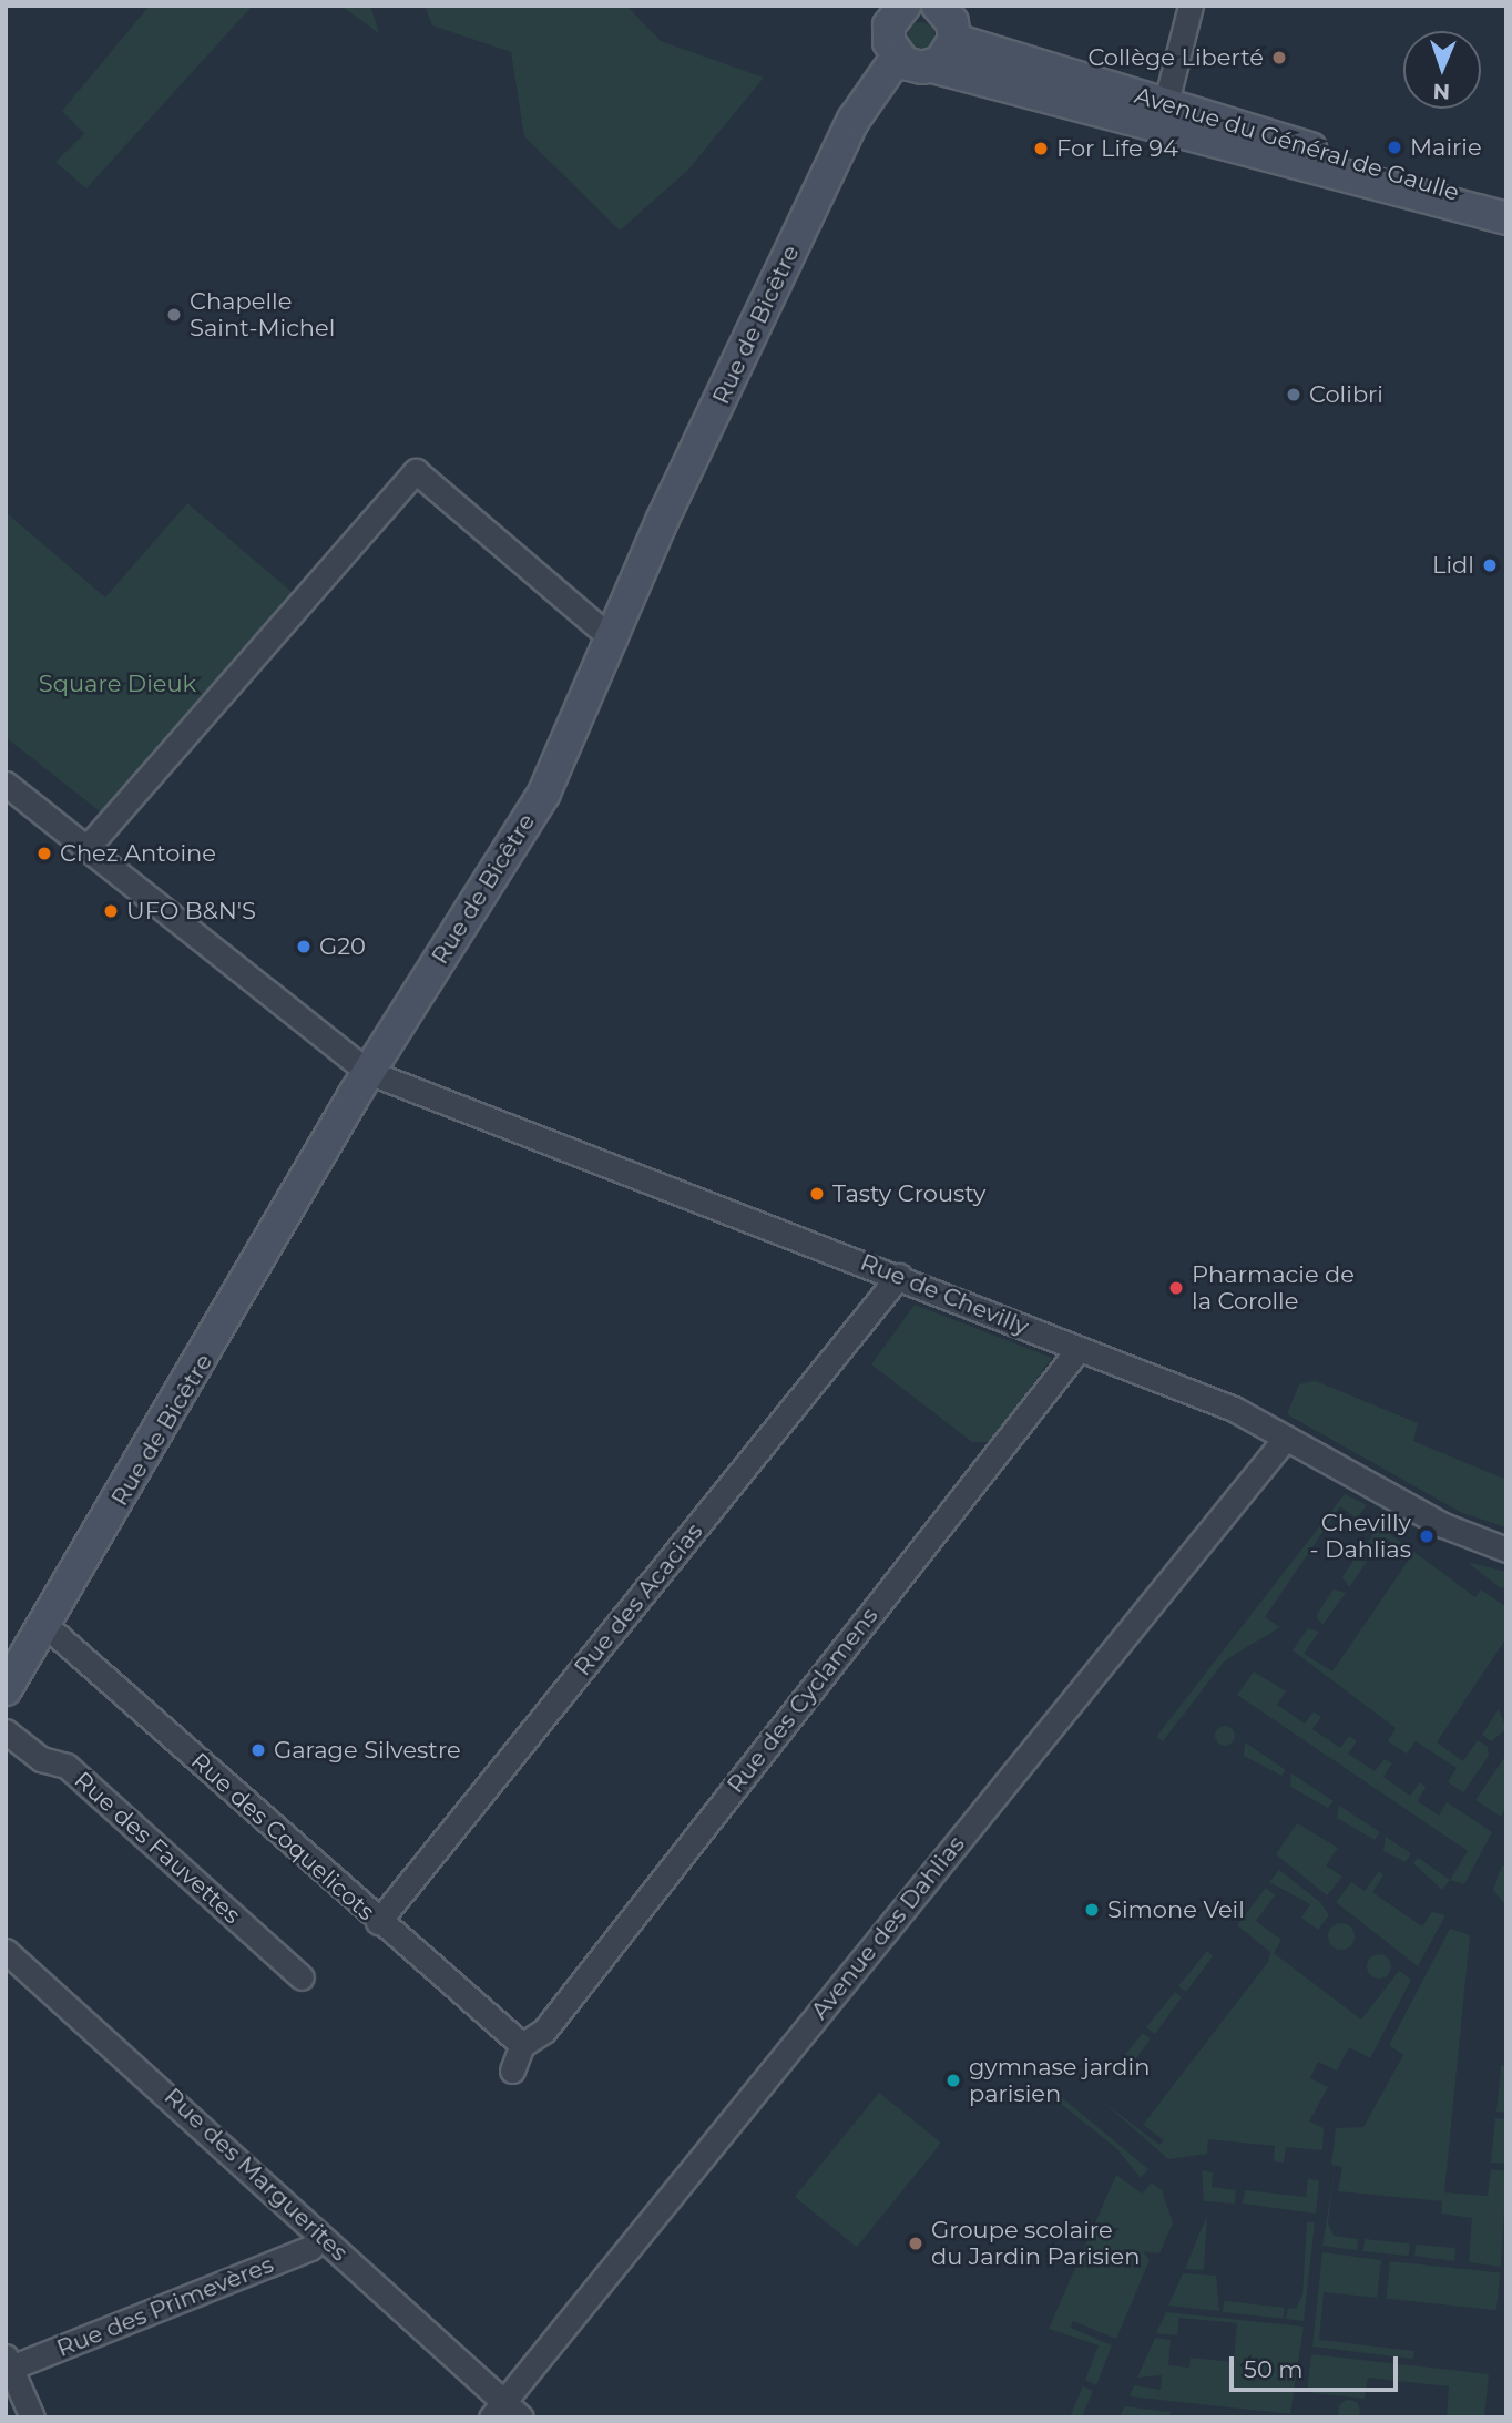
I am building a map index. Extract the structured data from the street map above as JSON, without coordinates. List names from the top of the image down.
{
  "streets": {
    "street": [
      "Avenue du Général de Gaulle",
      "Rue de Bicêtre",
      "Rue de Chevilly",
      "Rue des Acacias",
      "Rue des Cyclamens",
      "Rue des Coquelicots",
      "Rue des Fauvettes",
      "Avenue des Dahlias",
      "Rue des Marguerites",
      "Rue des Primevères"
    ]
  },
  "crossings": [
    ["Rue de Bicêtre", "Rue de Chevilly"],
    ["Rue de Bicêtre", "Rue des Coquelicots"],
    ["Rue de Chevilly", "Rue des Acacias"],
    ["Rue de Chevilly", "Rue des Cyclamens"],
    ["Rue de Chevilly", "Avenue des Dahlias"],
    ["Rue des Acacias", "Rue des Coquelicots"],
    ["Rue des Cyclamens", "Rue des Coquelicots"],
    ["Avenue des Dahlias", "Rue des Marguerites"],
    ["Rue des Marguerites", "Rue des Primevères"]
  ],
  "parks": ["Square Dieuk"],
  "places": [
    "Collège Liberté",
    "Mairie",
    "For Life 94",
    "Chapelle Saint-Michel",
    "Colibri",
    "Lidl",
    "Chez Antoine",
    "UFO B&N'S",
    "G20",
    "Tasty Crousty",
    "Pharmacie de la Corolle",
    "Chevilly - Dahlias",
    "Garage Silvestre",
    "Simone Veil",
    "gymnase jardin parisien",
    "Groupe scolaire du Jardin Parisien"
  ],
  "scale_bar": "50 m",
  "north": "bottom"
}
